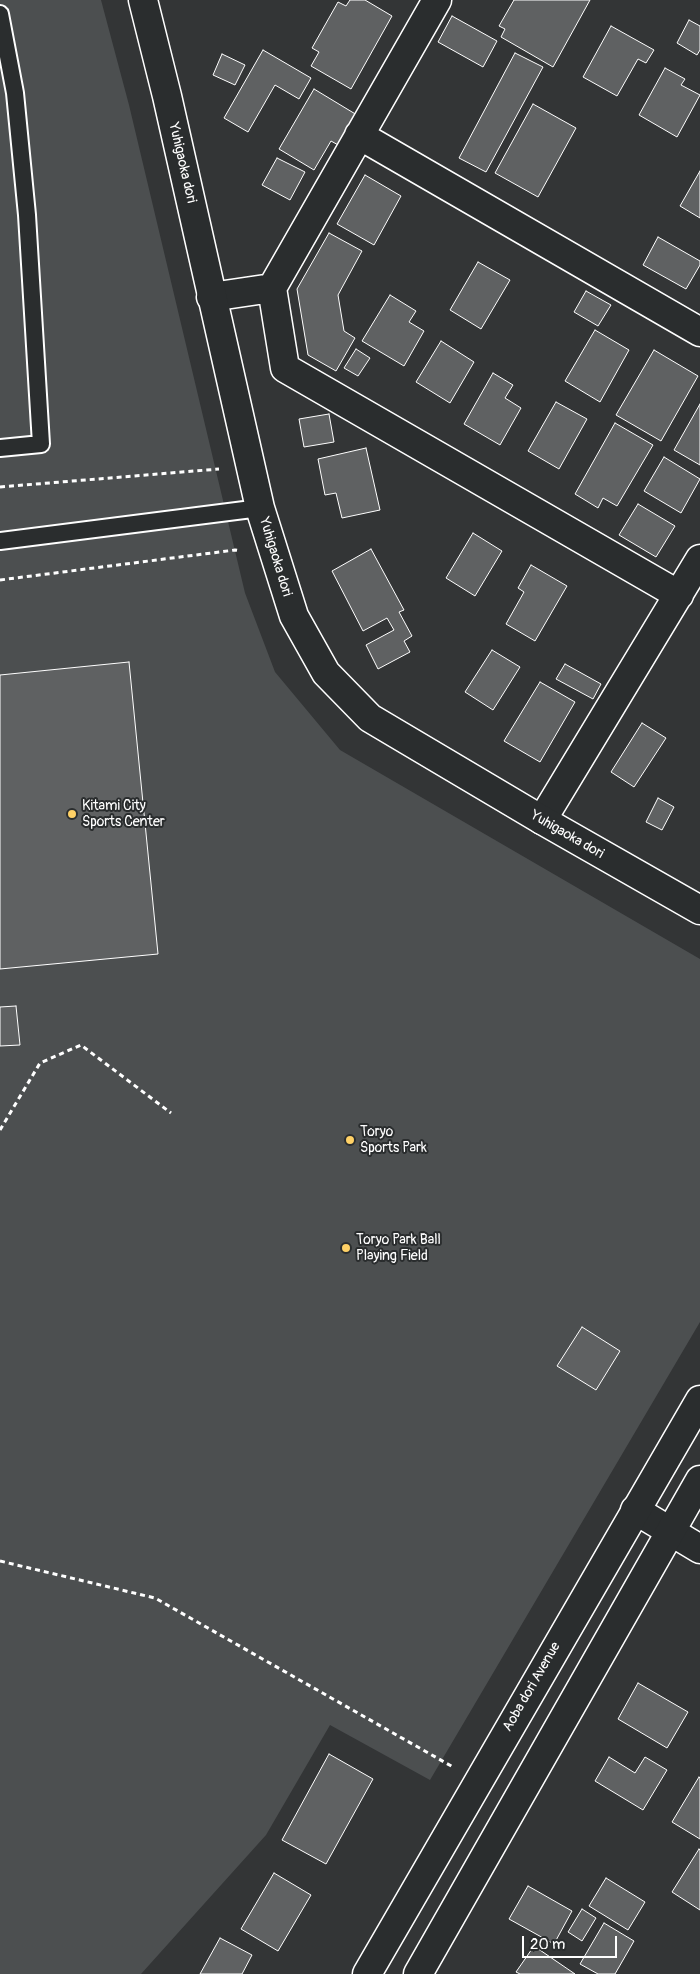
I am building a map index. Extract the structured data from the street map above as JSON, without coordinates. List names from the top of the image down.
{
  "streets": {
    "street": ["Yuhigaoka dori", "Aoba dori Avenue"]
  },
  "places": ["Kitami City Sports Center", "Toryo Sports Park", "Toryo Park Ball Playing Field"],
  "scale_bar": "20 m"
}
